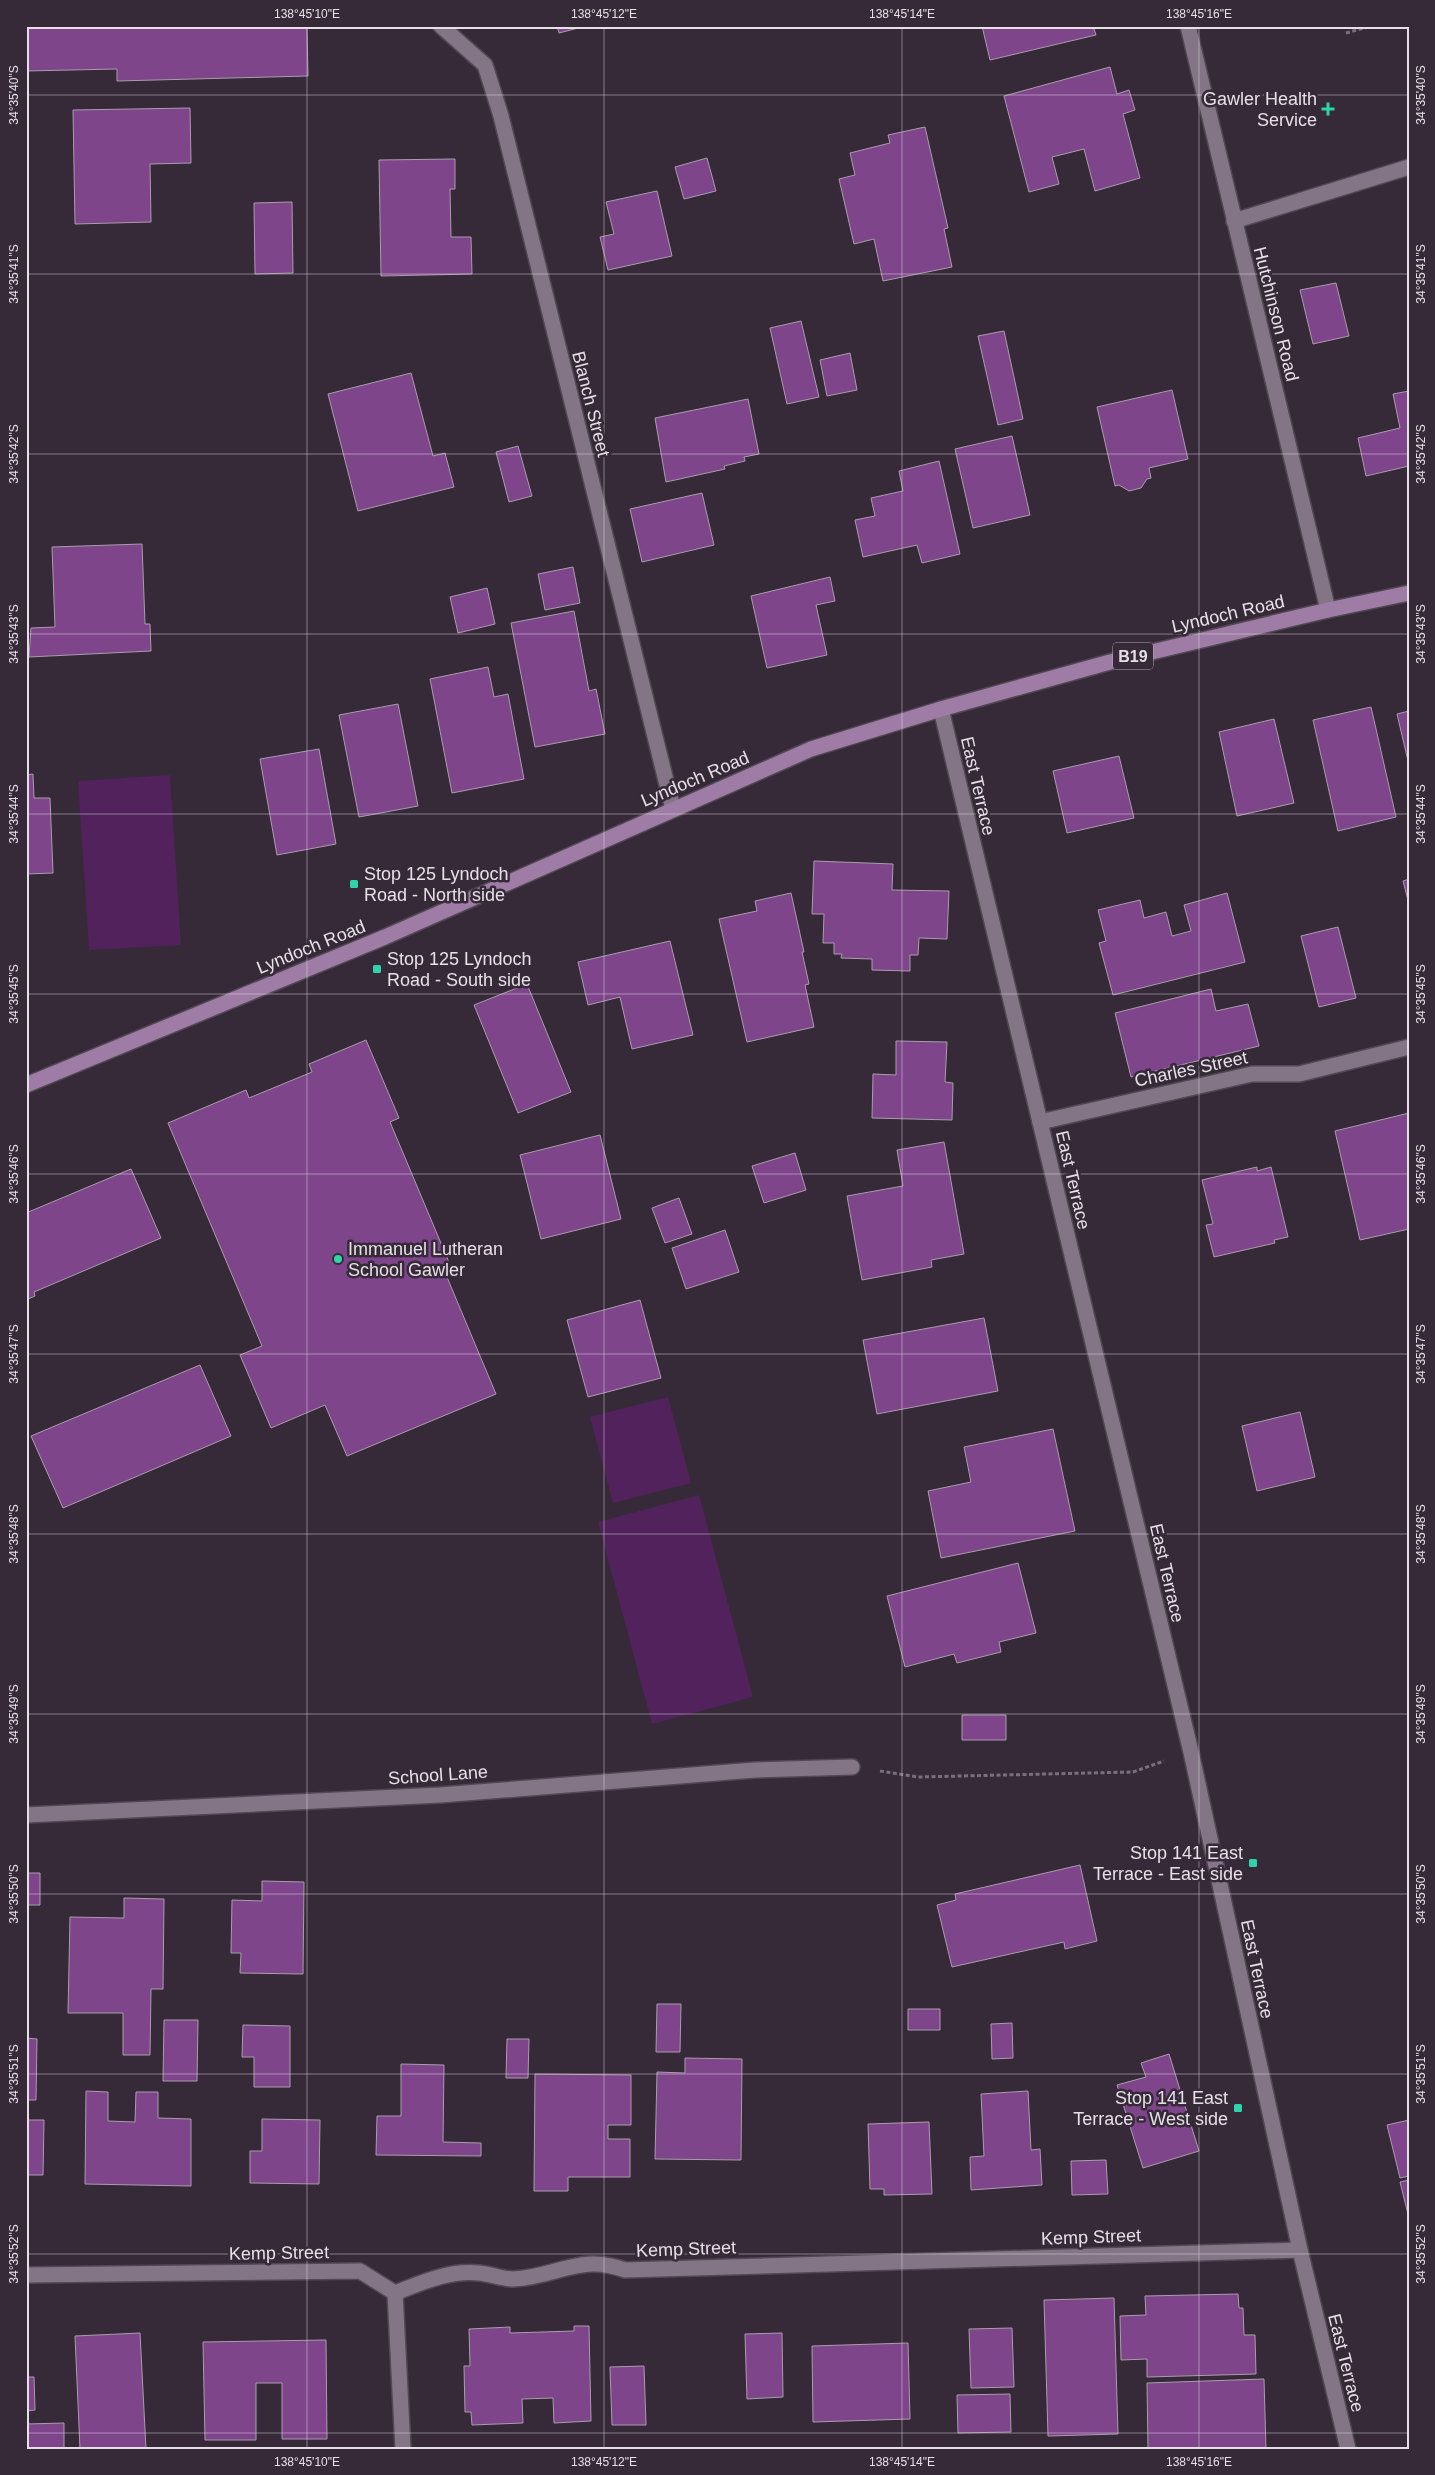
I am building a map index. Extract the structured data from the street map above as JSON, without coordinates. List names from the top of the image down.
{
  "streets": {
    "main road": ["Lyndoch Road", "B19"],
    "street": [
      "Hutchinson Road",
      "Blanch Street",
      "East Terrace",
      "Charles Street",
      "School Lane",
      "Kemp Street"
    ]
  },
  "crossings": [
    ["Hutchinson Road", "Lyndoch Road"],
    ["Blanch Street", "Lyndoch Road"],
    ["Lyndoch Road", "East Terrace"],
    ["East Terrace", "Charles Street"],
    ["East Terrace", "Kemp Street"]
  ],
  "places": {
    "health": ["Gawler Health Service"],
    "transit": [
      "Stop 125 Lyndoch Road - North side",
      "Stop 125 Lyndoch Road - South side",
      "Stop 141 East Terrace - East side",
      "Stop 141 East Terrace - West side"
    ],
    "other": ["Immanuel Lutheran School Gawler"]
  },
  "coordinates": [
    "138°45'10\"E",
    "138°45'12\"E",
    "138°45'14\"E",
    "138°45'16\"E",
    "34°35'40\"S",
    "34°35'41\"S",
    "34°35'42\"S",
    "34°35'43\"S",
    "34°35'44\"S",
    "34°35'45\"S",
    "34°35'46\"S",
    "34°35'47\"S",
    "34°35'48\"S",
    "34°35'49\"S",
    "34°35'50\"S",
    "34°35'51\"S",
    "34°35'52\"S"
  ]
}
